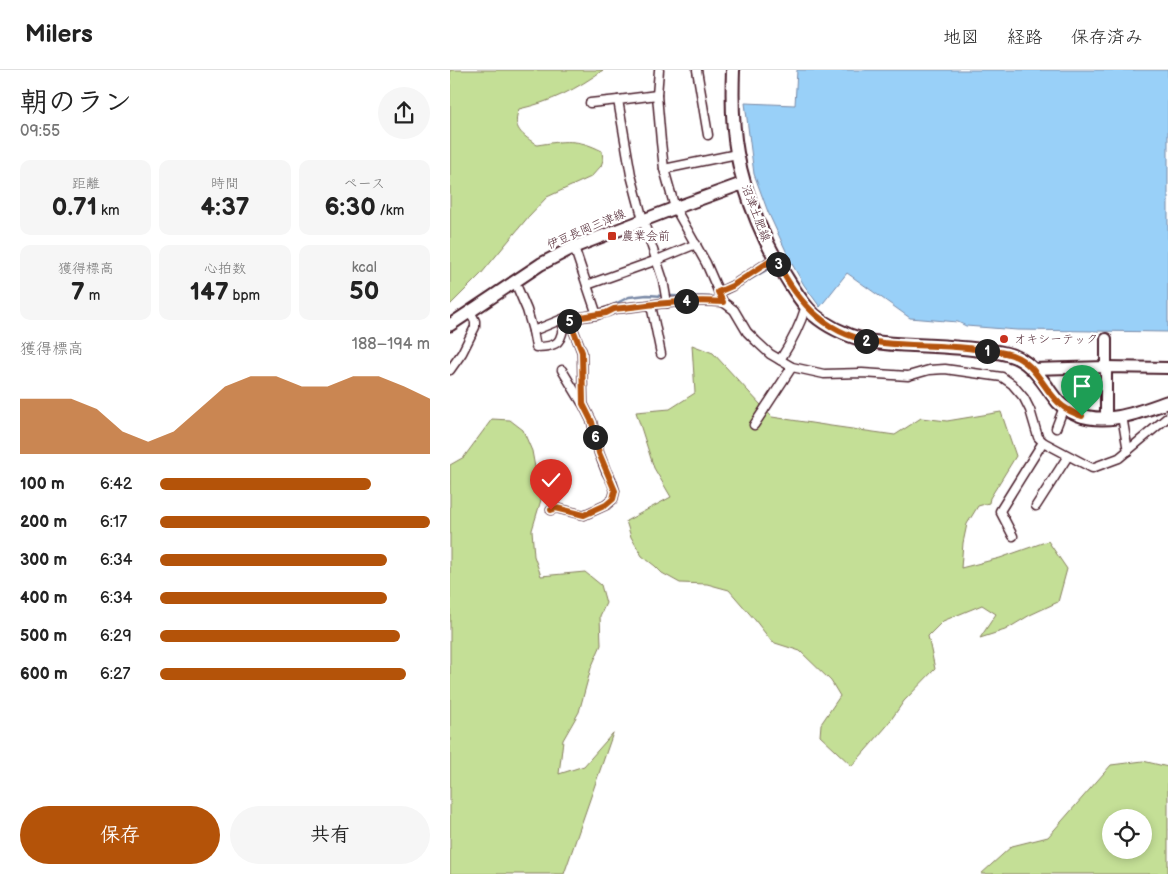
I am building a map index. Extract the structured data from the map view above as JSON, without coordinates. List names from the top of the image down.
{
  "streets": {
    "main road": ["沼津土肥線", "伊豆長岡三津線"]
  },
  "crossings": [
    ["沼津土肥線", "伊豆長岡三津線"]
  ],
  "places": {
    "transit": ["農業会前"],
    "other": ["オキシーテック"]
  },
  "page": {
    "header": "Milers",
    "nav": ["地図", "経路", "保存済み"],
    "heading": ["朝のラン", "09:55"],
    "stats": [
      ["距離", "0.71 km"],
      ["時間", "4:37"],
      ["ペース", "6:30 /km"],
      ["獲得標高", "7 m"],
      ["心拍数", "147 bpm"],
      ["kcal", "50"]
    ],
    "pins": [
      "3",
      "4",
      "5",
      "2",
      "1",
      "6"
    ],
    "chart": ["獲得標高", "188–194 m"],
    "list": [
      {
        "name": "100 m",
        "note": "6:42"
      },
      {
        "name": "200 m",
        "note": "6:17"
      },
      {
        "name": "300 m",
        "note": "6:34"
      },
      {
        "name": "400 m",
        "note": "6:34"
      },
      {
        "name": "500 m",
        "note": "6:29"
      },
      {
        "name": "600 m",
        "note": "6:27"
      }
    ],
    "buttons": ["保存", "共有"]
  }
}
